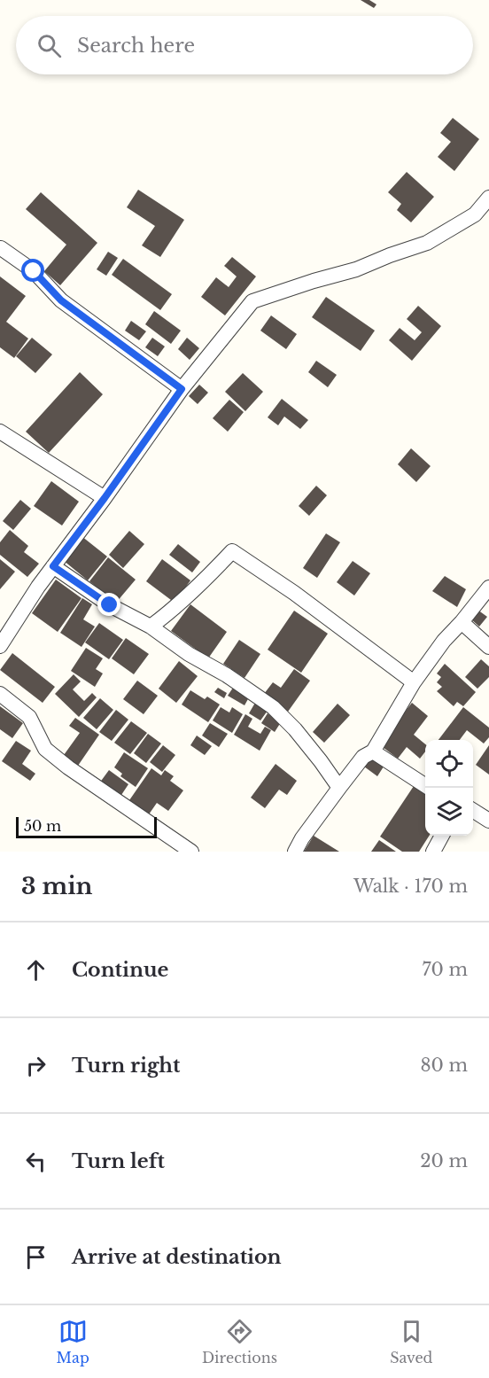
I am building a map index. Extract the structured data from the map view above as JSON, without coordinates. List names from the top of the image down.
{
  "scale_bar": "50 m",
  "page": {
    "search": "Search here",
    "scale": "50 m",
    "heading": ["3 min", "Walk · 170 m"],
    "list": [
      ["Continue", "70 m"],
      ["Turn right", "80 m"],
      ["Turn left", "20 m"],
      "Arrive at destination"
    ],
    "nav": ["Map", "Directions", "Saved"]
  }
}
